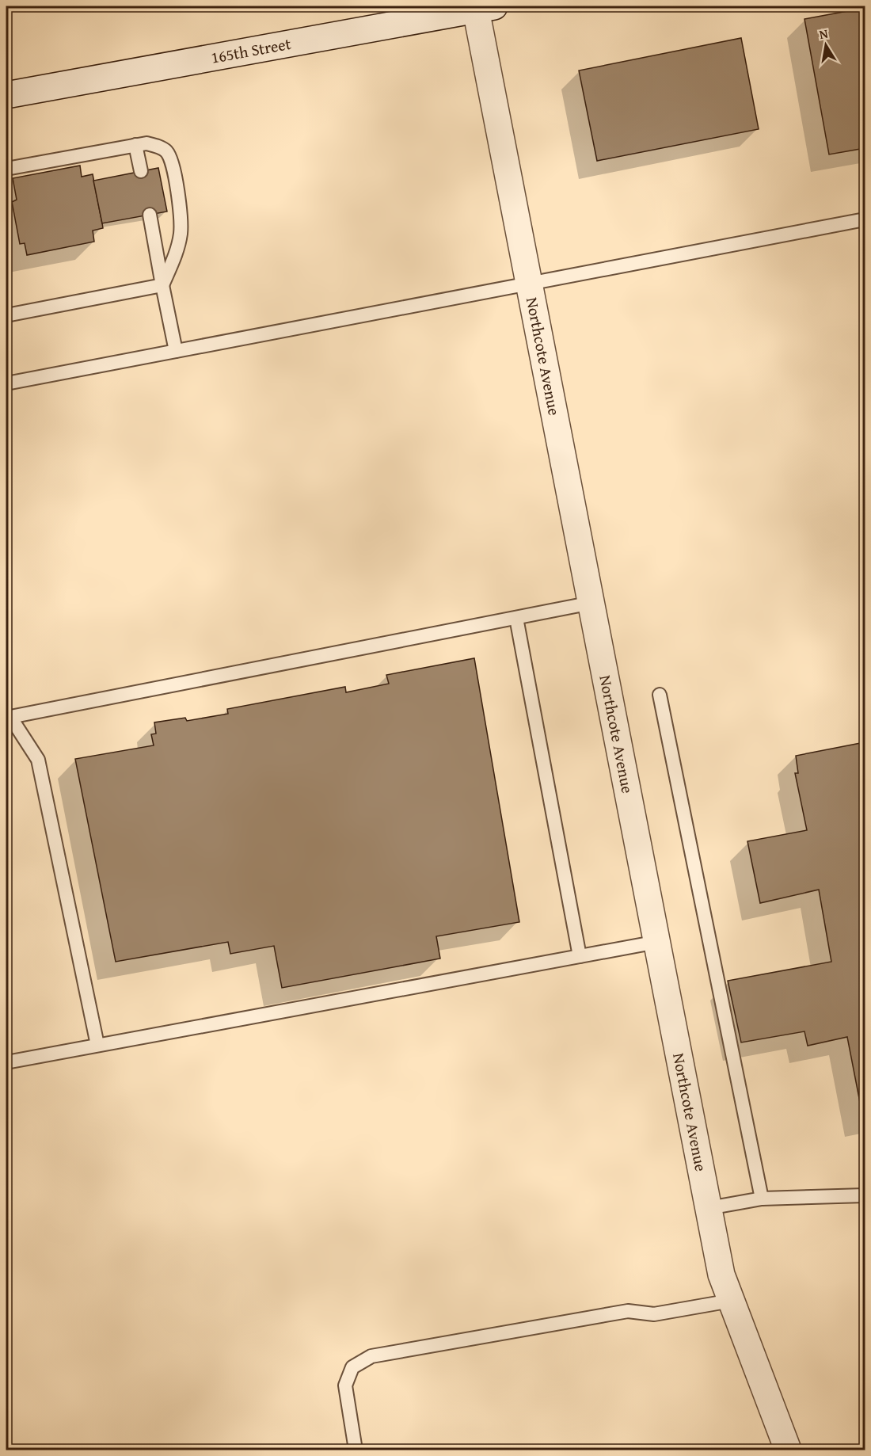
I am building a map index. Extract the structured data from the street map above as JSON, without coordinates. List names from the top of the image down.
{
  "streets": {
    "street": ["165th Street", "Northcote Avenue"]
  },
  "crossings": [
    ["165th Street", "Northcote Avenue"]
  ],
  "north": "top"
}
